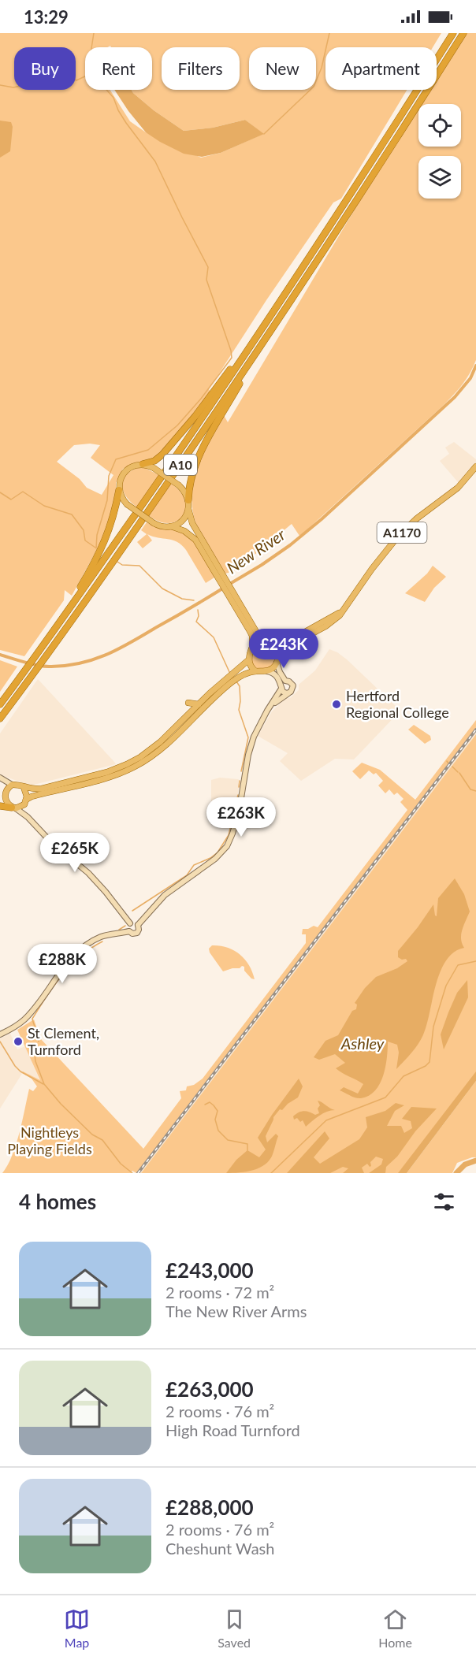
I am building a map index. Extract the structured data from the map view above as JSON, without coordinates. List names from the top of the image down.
{
  "streets": {
    "highway": ["A10"],
    "main road": ["A1170"]
  },
  "water": ["New River", "Ashley"],
  "parks": ["Nightleys Playing Fields"],
  "places": ["Hertford Regional College", "St Clement, Turnford"],
  "page": {
    "status": "13:29",
    "chip": [
      "Buy",
      "Rent",
      "Filters",
      "New",
      "Apartment"
    ],
    "price": [
      "£243K",
      "£263K",
      "£265K",
      "£288K"
    ],
    "heading": "4 homes",
    "list": [
      {
        "name": "£243,000",
        "note": "2 rooms · 72 m² · The New River Arms"
      },
      {
        "name": "£263,000",
        "note": "2 rooms · 76 m² · High Road Turnford"
      },
      {
        "name": "£288,000",
        "note": "2 rooms · 76 m² · Cheshunt Wash"
      }
    ],
    "tabs": ["Map", "Saved", "Home"]
  }
}
